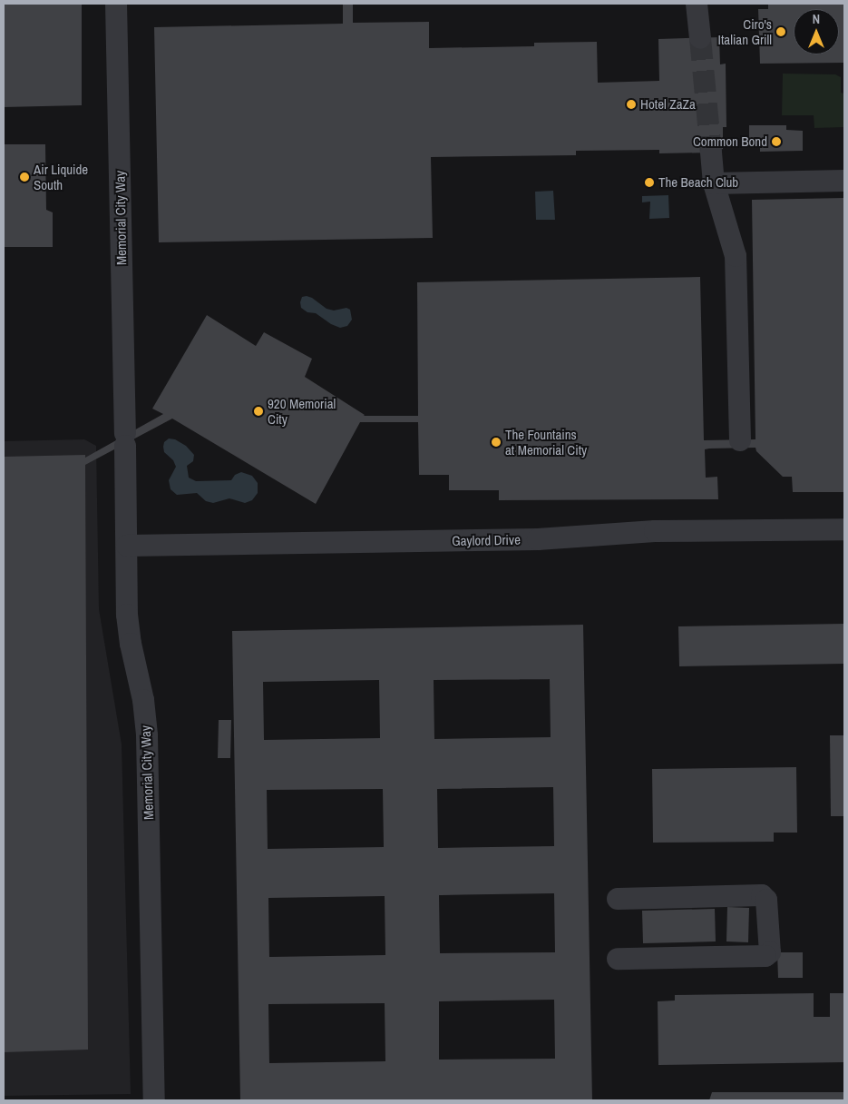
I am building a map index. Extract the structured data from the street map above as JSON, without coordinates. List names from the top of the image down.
{
  "streets": {
    "street": ["Memorial City Way", "Gaylord Drive"]
  },
  "crossings": [
    ["Memorial City Way", "Gaylord Drive"]
  ],
  "places": [
    "Ciro's Italian Grill",
    "Hotel ZaZa",
    "Common Bond",
    "Air Liquide South",
    "The Beach Club",
    "920 Memorial City",
    "The Fountains at Memorial City"
  ],
  "north": "top"
}
